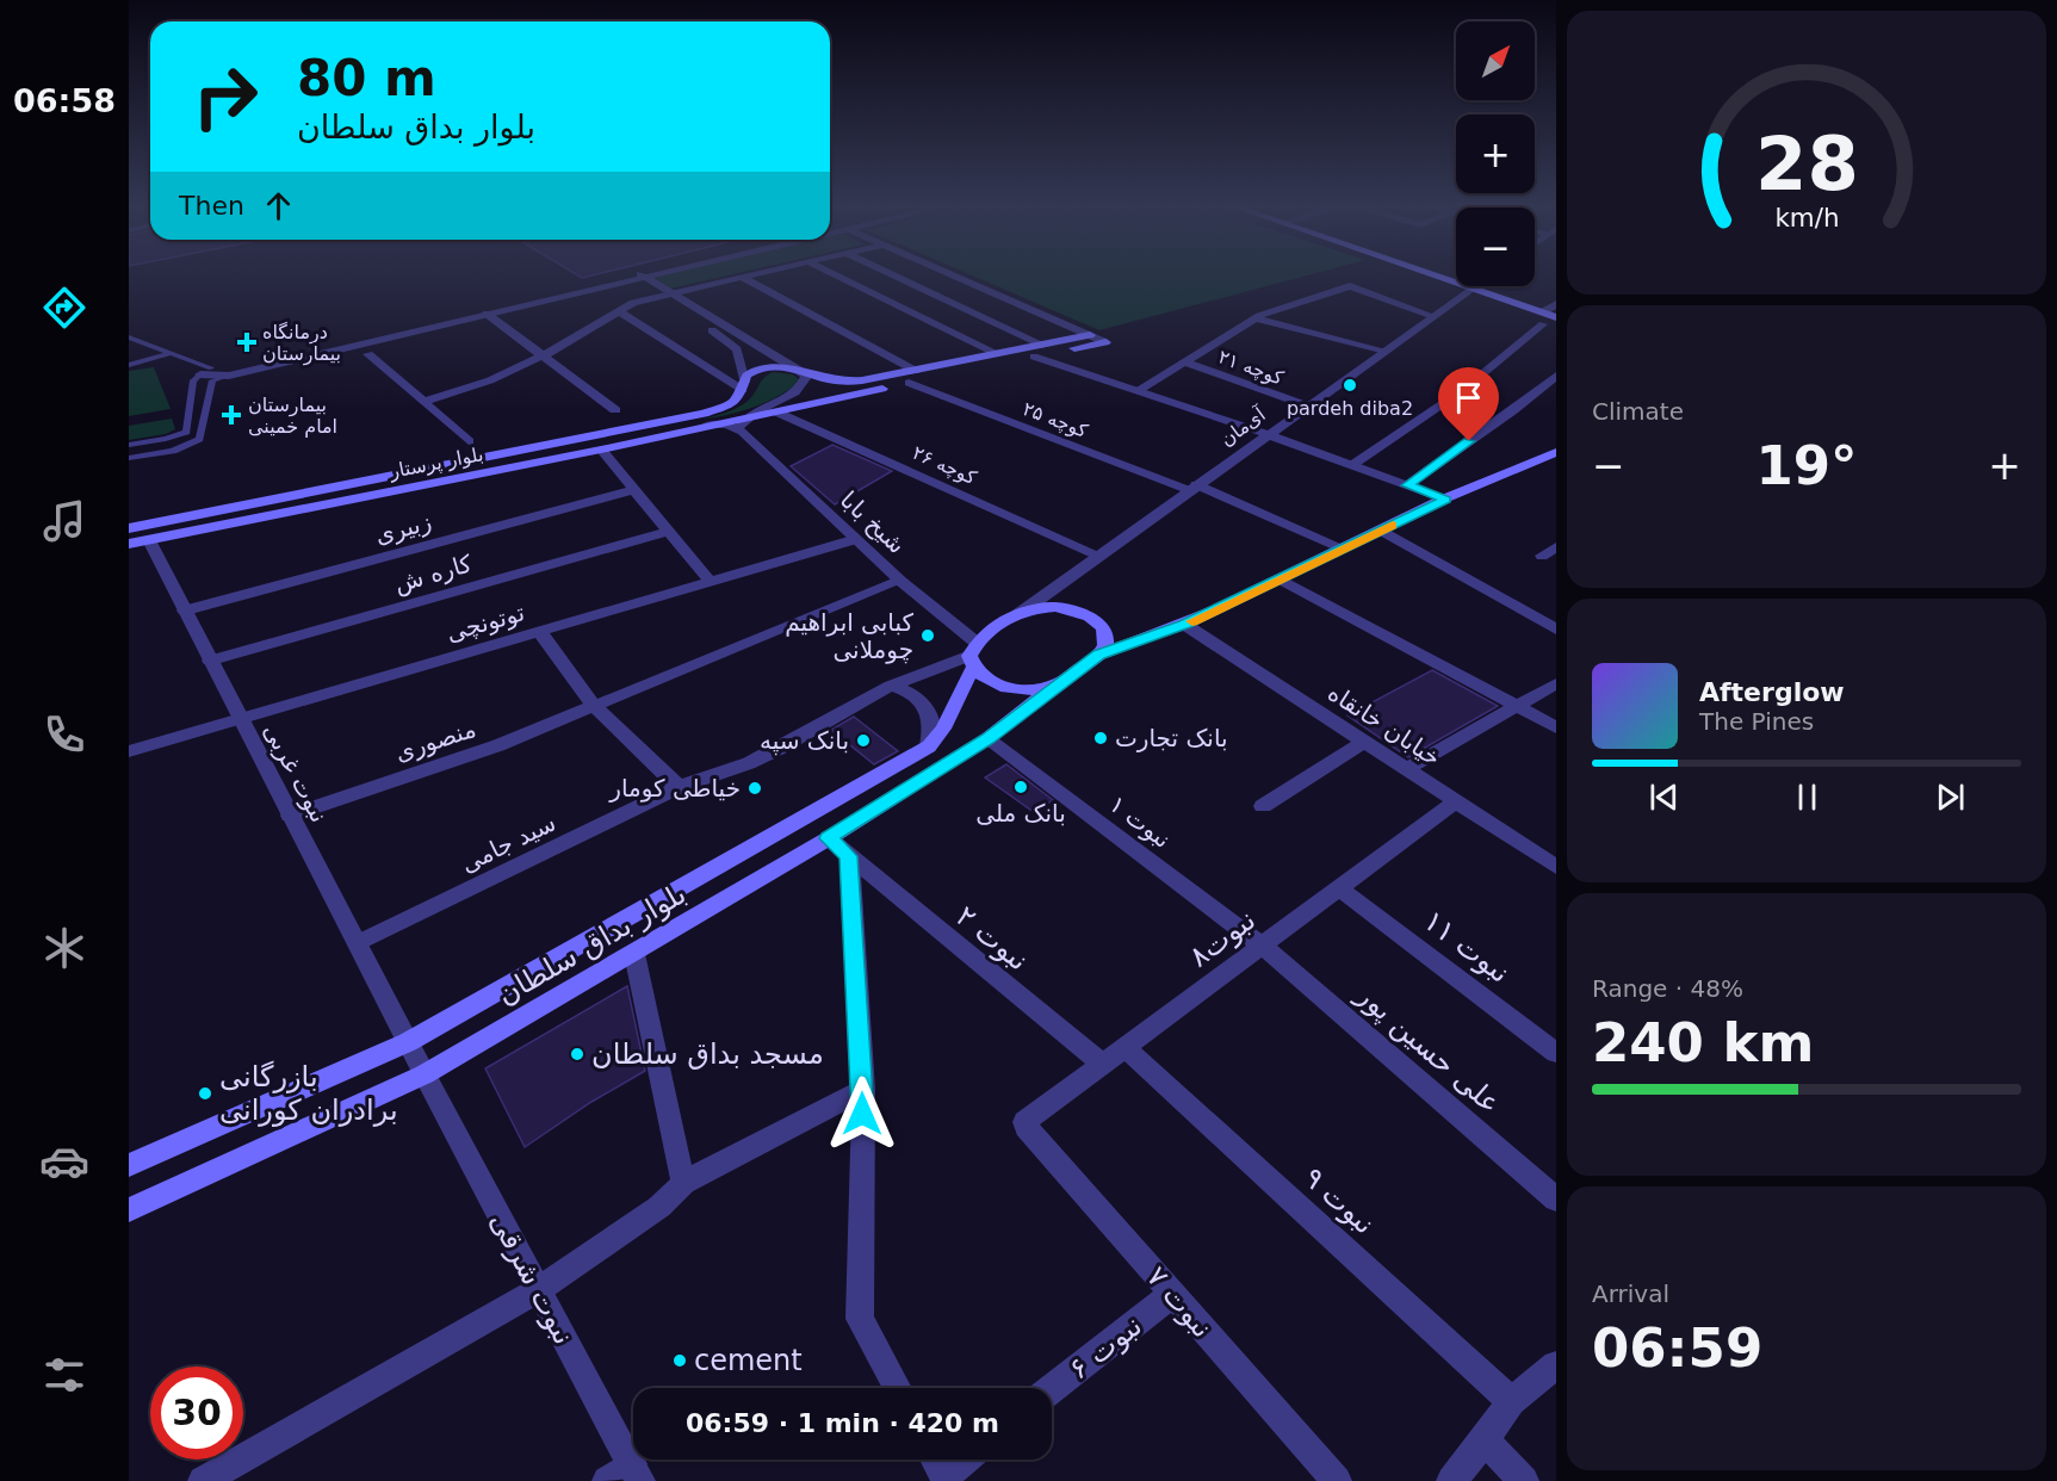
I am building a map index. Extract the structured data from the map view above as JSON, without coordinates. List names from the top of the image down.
{
  "streets": {
    "main road": ["بلوار پرستار", "بلوار بداق سلطان"],
    "street": [
      "کوچه ۲۱",
      "کوچه ۲۵",
      "آی‌مان",
      "کوچه ۲۶",
      "شیخ بابا",
      "زبیری",
      "کاره ش",
      "توتونچی",
      "خیابان خانقاه",
      "منصوری",
      "نبوت غربی",
      "نبوت ۱",
      "سید جامی",
      "نبوت ۲",
      "نبوت۸",
      "نبوت ۱۱",
      "علی حسین پور",
      "نبوت ۹",
      "نبوت شرقی",
      "نبوت ۷",
      "نبوت ۶"
    ]
  },
  "crossings": [
    ["کوچه ۲۱", "آی‌مان"],
    ["کوچه ۲۵", "آی‌مان"],
    ["کوچه ۲۵", "بلوار پرستار"],
    ["کوچه ۲۵", "بلوار بداق سلطان"],
    ["آی‌مان", "کوچه ۲۶"],
    ["بلوار پرستار", "کوچه ۲۶"],
    ["بلوار پرستار", "نبوت غربی"],
    ["شیخ بابا", "توتونچی"],
    ["شیخ بابا", "منصوری"],
    ["شیخ بابا", "سید جامی"],
    ["زبیری", "نبوت غربی"],
    ["کاره ش", "نبوت غربی"],
    ["توتونچی", "نبوت غربی"],
    ["خیابان خانقاه", "نبوت۸"],
    ["خیابان خانقاه", "بلوار بداق سلطان"],
    ["منصوری", "نبوت غربی"],
    ["نبوت غربی", "سید جامی"],
    ["نبوت غربی", "نبوت شرقی"],
    ["نبوت ۱", "نبوت۸"],
    ["نبوت ۱", "بلوار بداق سلطان"],
    ["نبوت ۱", "علی حسین پور"],
    ["نبوت ۲", "نبوت۸"],
    ["نبوت ۲", "بلوار بداق سلطان"],
    ["نبوت۸", "نبوت ۱۱"],
    ["نبوت۸", "علی حسین پور"],
    ["نبوت۸", "نبوت ۹"],
    ["نبوت۸", "نبوت ۷"],
    ["بلوار بداق سلطان", "نبوت شرقی"],
    ["نبوت ۷", "نبوت ۶"]
  ],
  "places": {
    "health": ["درمانگاه بیمارستان", "بیمارستان امام خمینی"],
    "other": [
      "pardeh diba2",
      "کبابی ابراهیم چوملانی",
      "بانک تجارت",
      "بانک سپه",
      "بانک ملی",
      "خیاطی کومار",
      "مسجد بداق سلطان",
      "بازرگانی برادران کورانی",
      "cement"
    ]
  },
  "north": "top right",
  "page": {
    "tabs": "06:58",
    "map_buttons": ["+", "−"],
    "turn": ["80 m", "بلوار بداق سلطان"],
    "then": "Then",
    "tile": [
      "Climate",
      ["Range · 48%", "240 km"],
      ["Arrival", "06:59"]
    ],
    "heat": ["−", "19°", "+"],
    "song": ["Afterglow", "The Pines"],
    "limit": "30",
    "trip": "06:59 · 1 min · 420 m",
    "gauge": ["28", "km/h"]
  }
}
